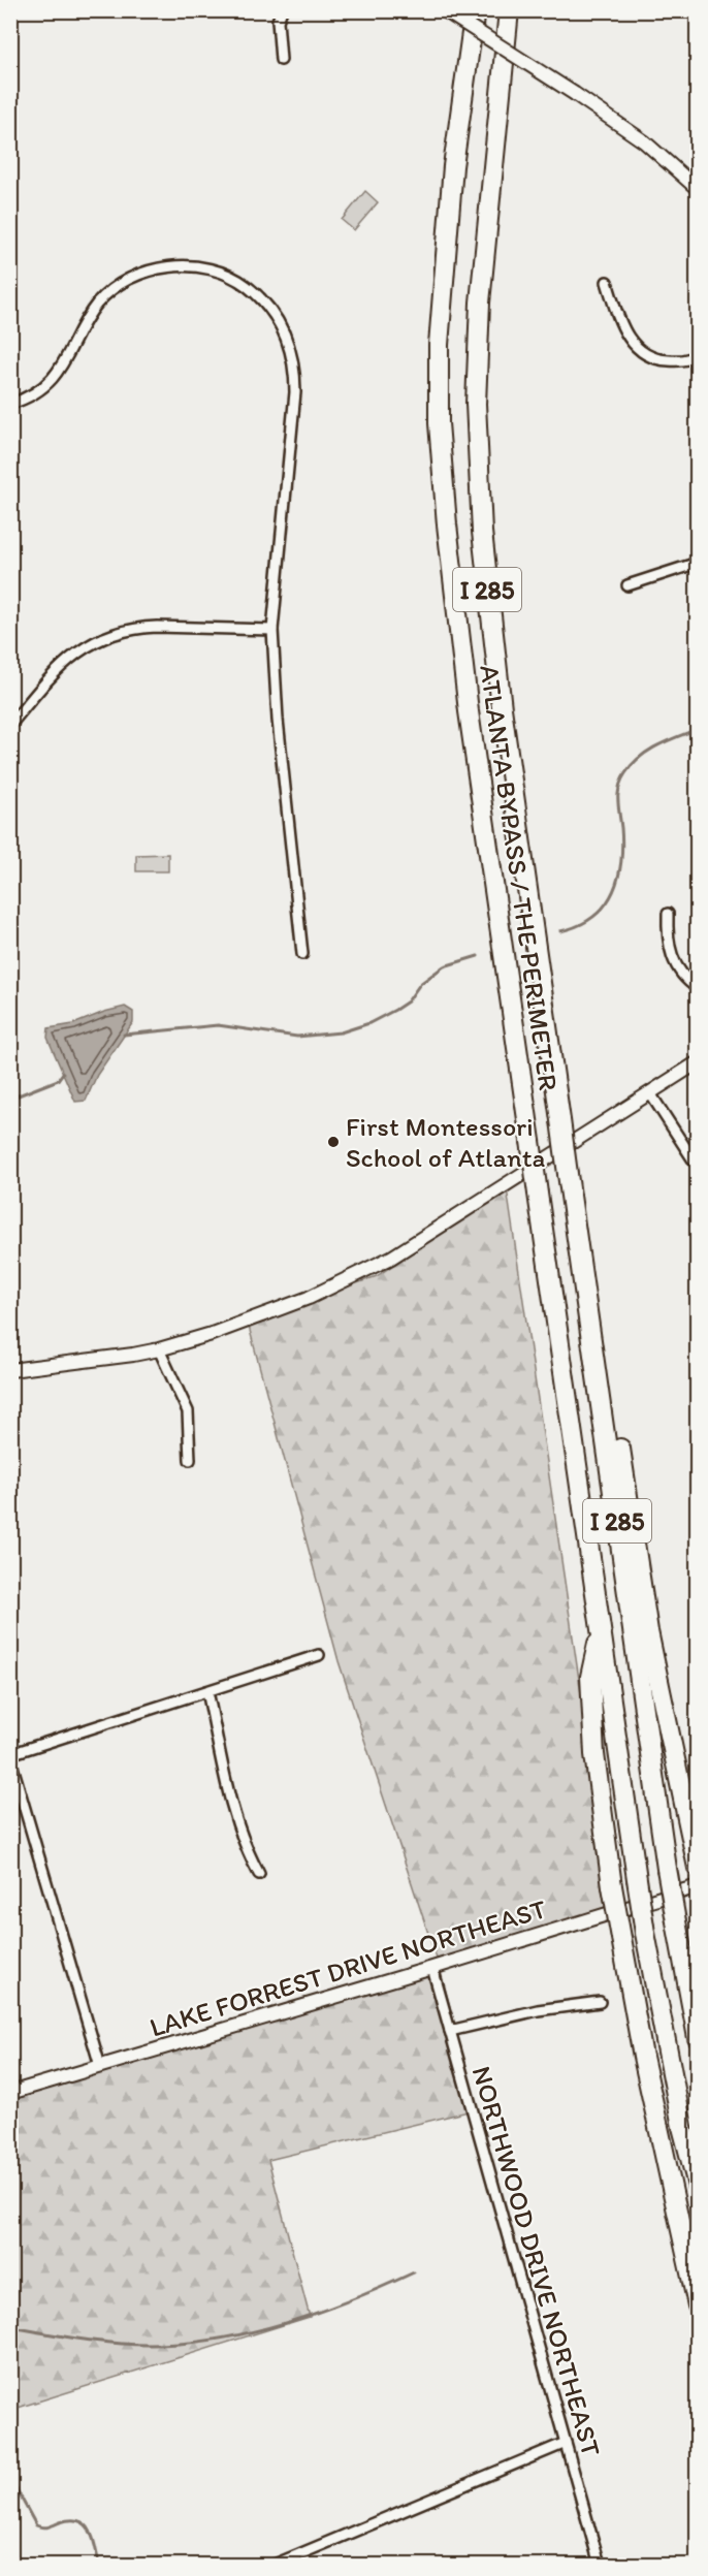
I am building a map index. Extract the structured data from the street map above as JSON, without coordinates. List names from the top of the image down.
{
  "streets": {
    "highway": ["I 285", "ATLANTA BYPASS / THE PERIMETER"],
    "street": ["LAKE FORREST DRIVE NORTHEAST", "NORTHWOOD DRIVE NORTHEAST"]
  },
  "crossings": [
    ["LAKE FORREST DRIVE NORTHEAST", "NORTHWOOD DRIVE NORTHEAST"]
  ],
  "places": ["First Montessori School of Atlanta"]
}
